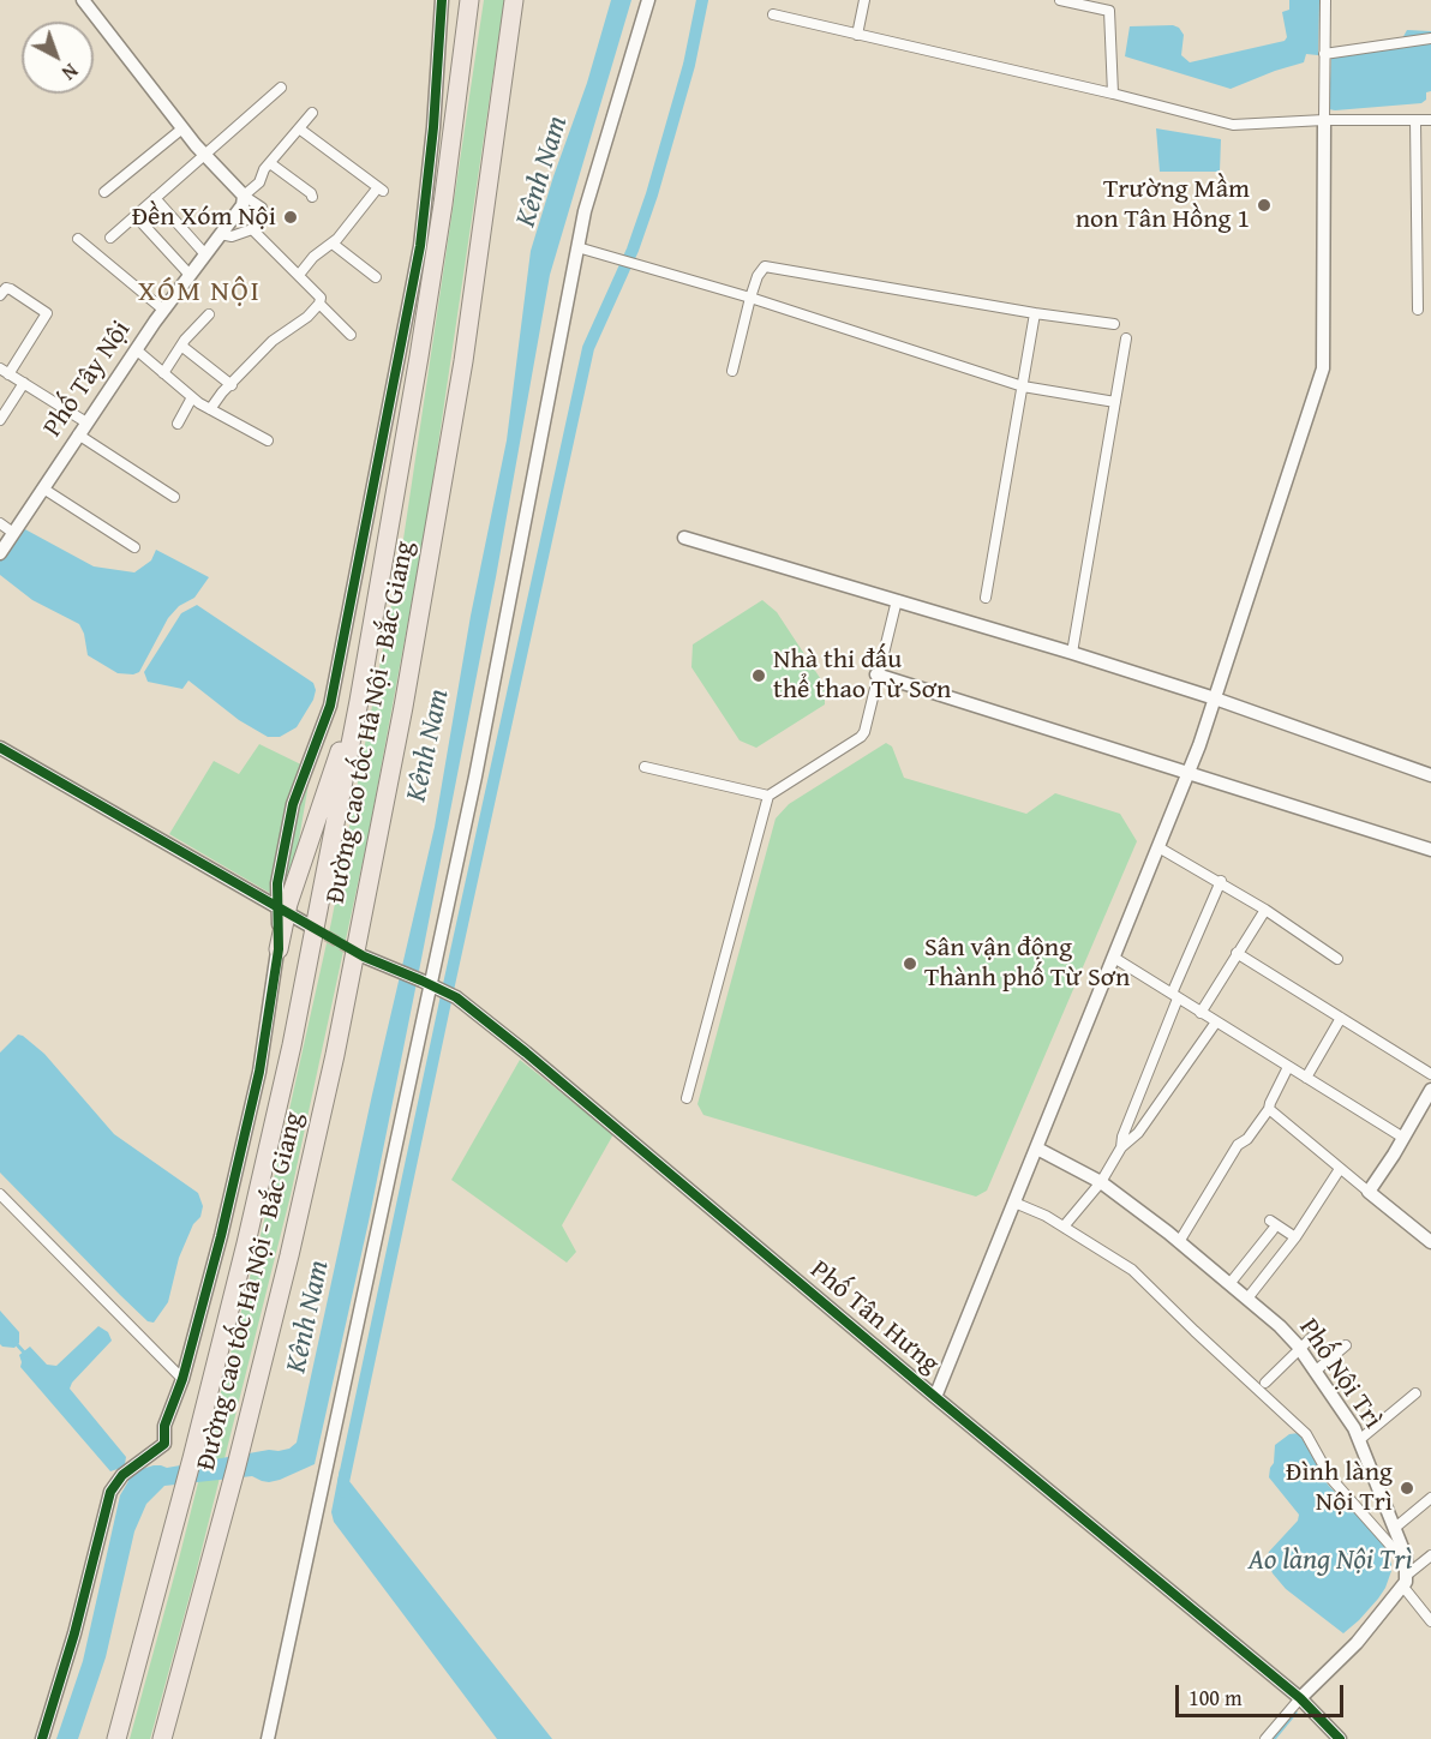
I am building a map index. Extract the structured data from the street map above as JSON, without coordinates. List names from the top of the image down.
{
  "streets": {
    "highway": ["Đường cao tốc Hà Nội - Bắc Giang"],
    "street": ["Phố Tây Nội", "Phố Tân Hưng", "Phố Nội Trì"]
  },
  "districts": ["XÓM NỘI"],
  "water": ["Kênh Nam", "Ao làng Nội Trì"],
  "places": [
    "Trường Mầm non Tân Hồng 1",
    "Đền Xóm Nội",
    "Nhà thi đấu thể thao Từ Sơn",
    "Sân vận động Thành phố Từ Sơn",
    "Đình làng Nội Trì"
  ],
  "scale_bar": "100 m",
  "north": "bottom right"
}
